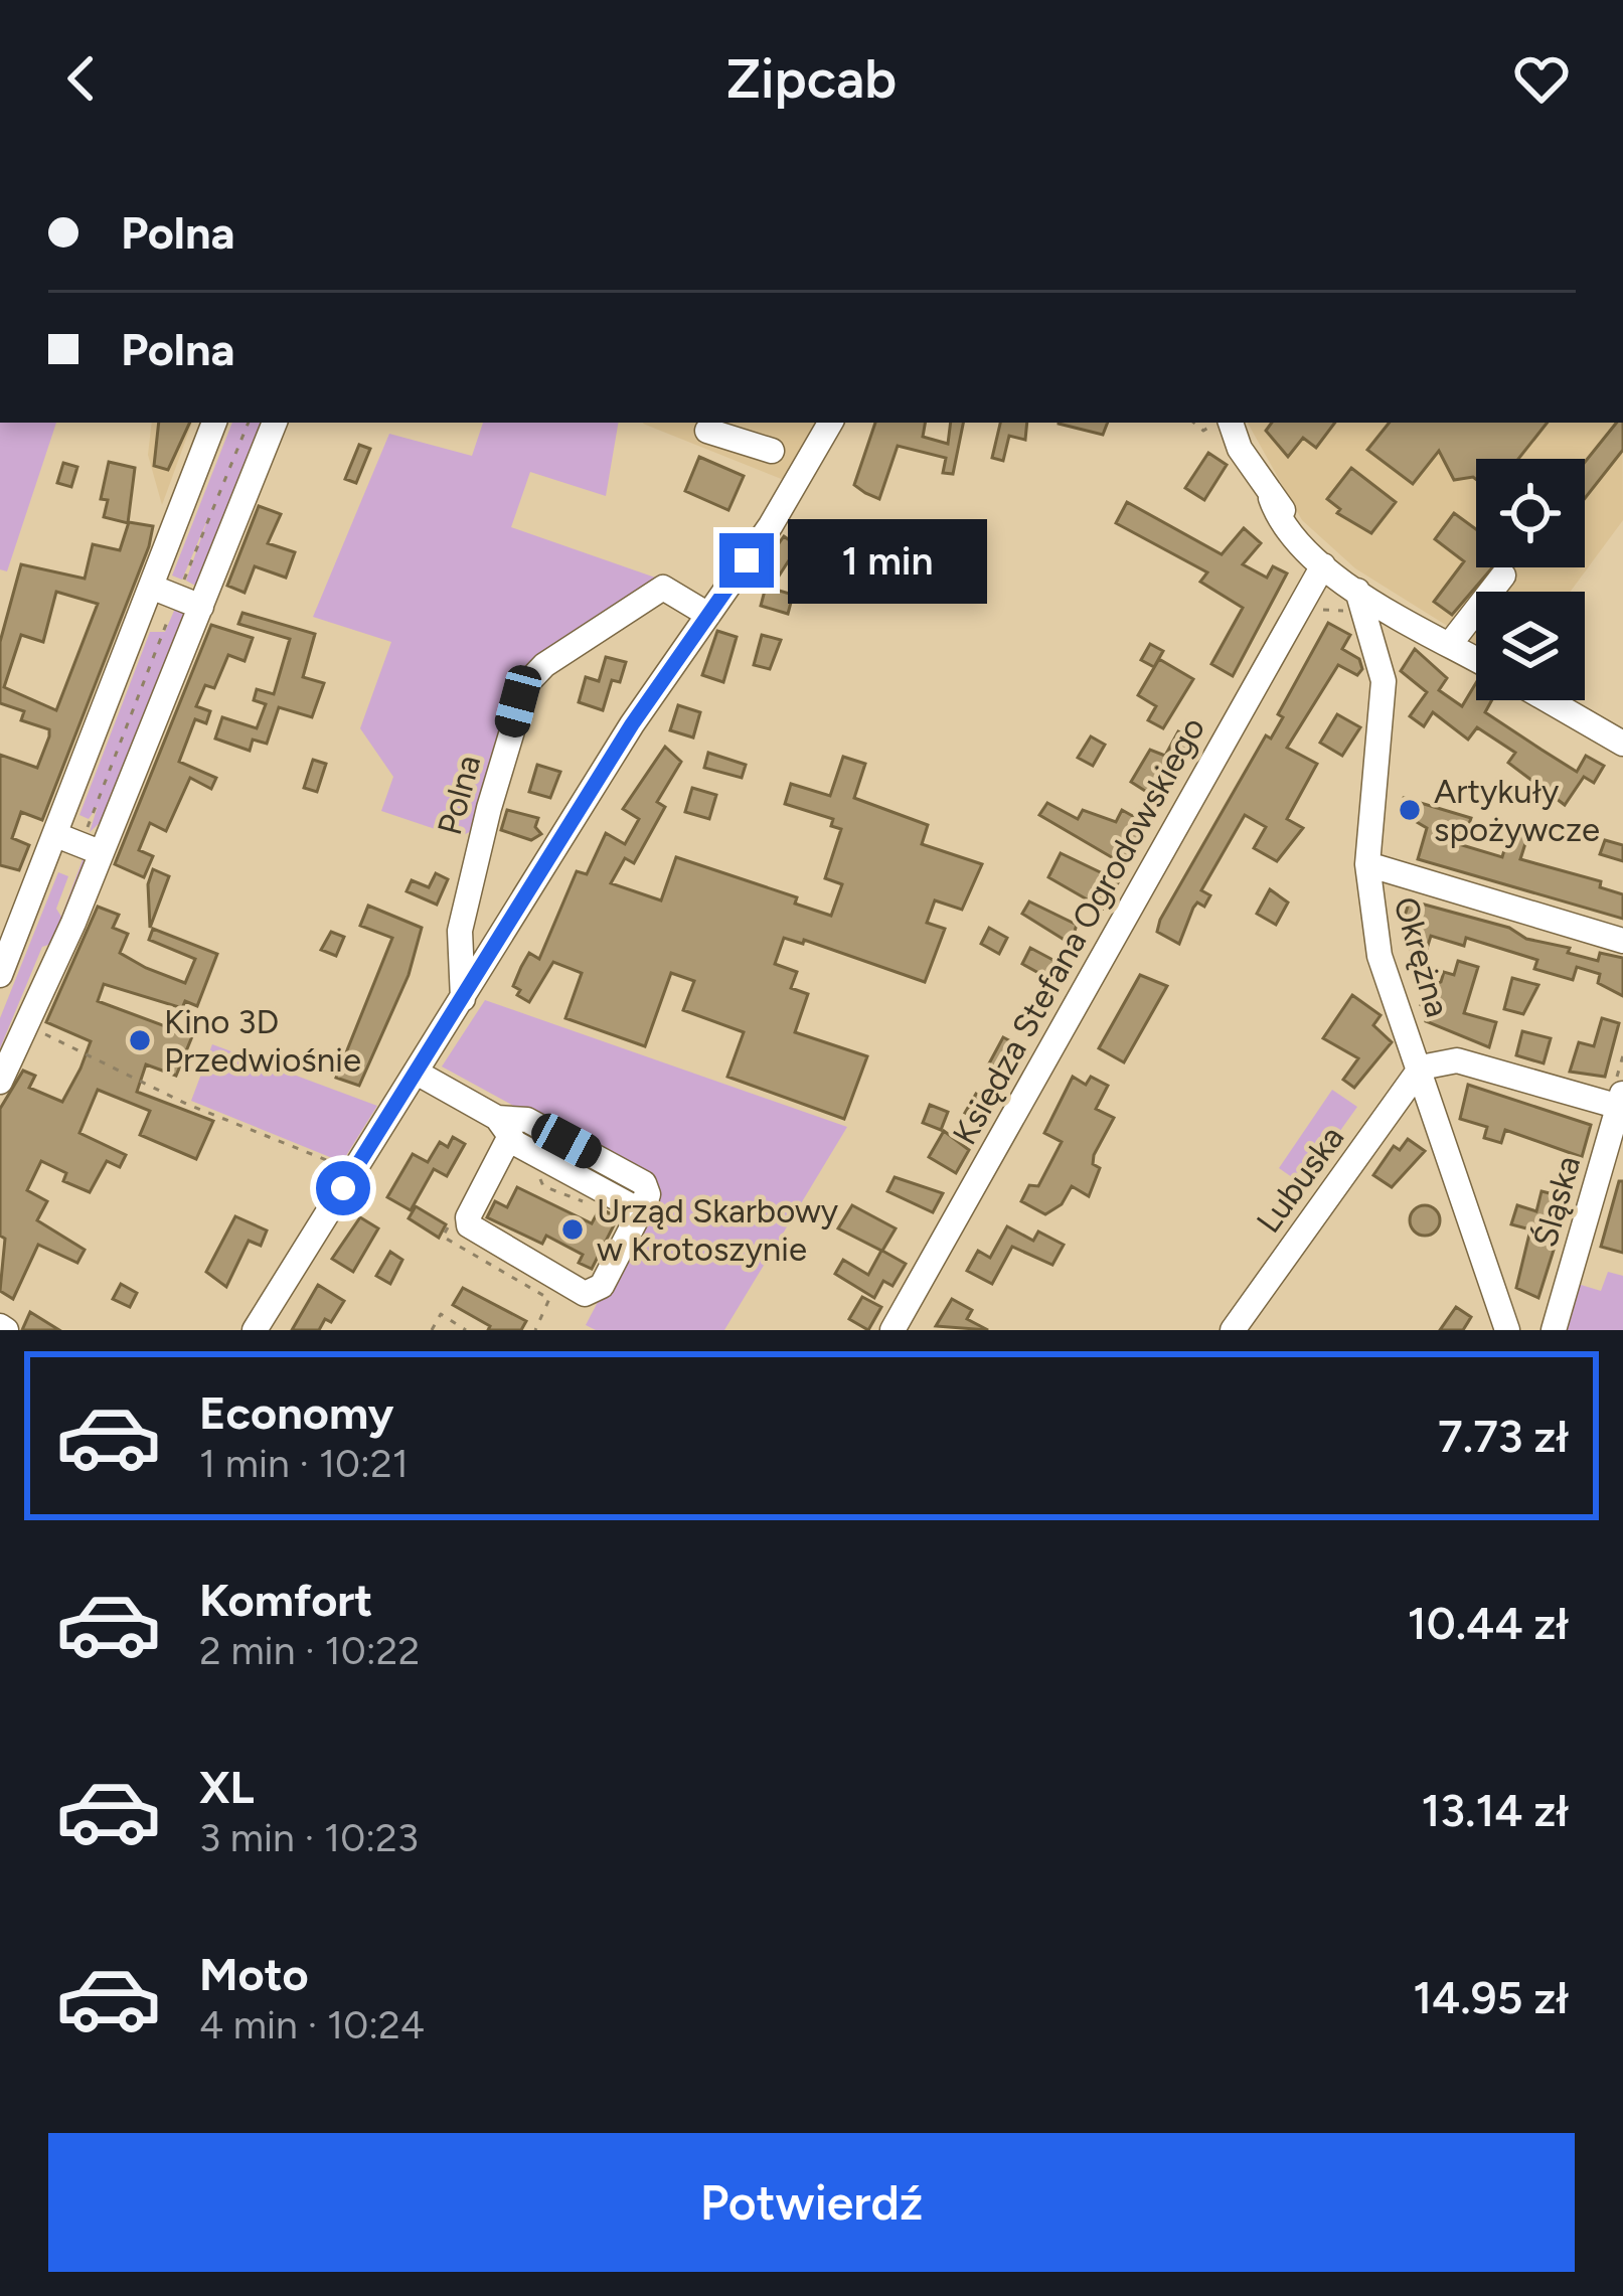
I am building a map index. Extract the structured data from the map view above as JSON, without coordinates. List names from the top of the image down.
{
  "streets": {
    "street": [
      "Polna",
      "Księdza Stefana Ogrodowskiego",
      "Okrężna",
      "Lubuska",
      "Śląska"
    ]
  },
  "crossings": [
    ["Okrężna", "Lubuska"]
  ],
  "places": ["Artykuły spożywcze", "Kino 3D Przedwiośnie", "Urząd Skarbowy w Krotoszynie"],
  "page": {
    "header": "Zipcab",
    "banner": ["Polna", "Polna"],
    "bubble": "1 min",
    "list": [
      {
        "name": "Economy",
        "note": "1 min · 10:21",
        "value": "7.73 zł"
      },
      {
        "name": "Komfort",
        "note": "2 min · 10:22",
        "value": "10.44 zł"
      },
      {
        "name": "XL",
        "note": "3 min · 10:23",
        "value": "13.14 zł"
      },
      {
        "name": "Moto",
        "note": "4 min · 10:24",
        "value": "14.95 zł"
      }
    ],
    "buttons": "Potwierdź"
  }
}
